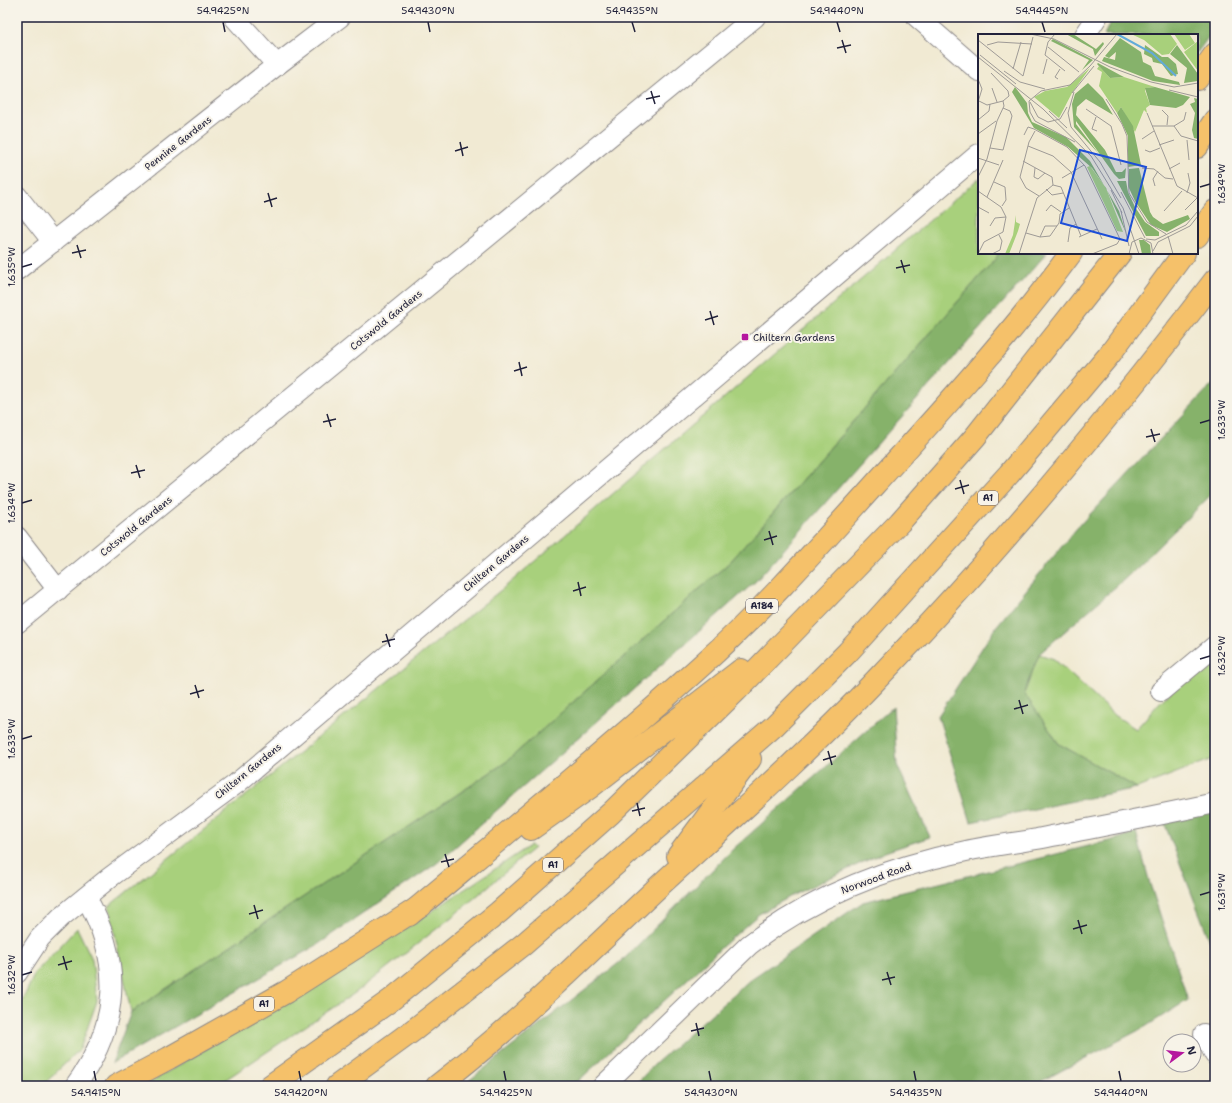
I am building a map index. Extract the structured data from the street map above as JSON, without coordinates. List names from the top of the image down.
{
  "streets": {
    "highway": ["A1", "A184"],
    "street": [
      "Pennine Gardens",
      "Cotswold Gardens",
      "Chiltern Gardens",
      "Norwood Road"
    ]
  },
  "crossings": [
    ["A1", "A184"]
  ],
  "places": {
    "transit": ["Chiltern Gardens"]
  },
  "north": "right",
  "coordinates": [
    "54.9425°N",
    "54.9430°N",
    "54.9435°N",
    "54.9440°N",
    "54.9445°N",
    "1.634°W",
    "1.635°W",
    "1.633°W",
    "1.632°W",
    "1.631°W",
    "54.9415°N",
    "54.9420°N"
  ]
}
